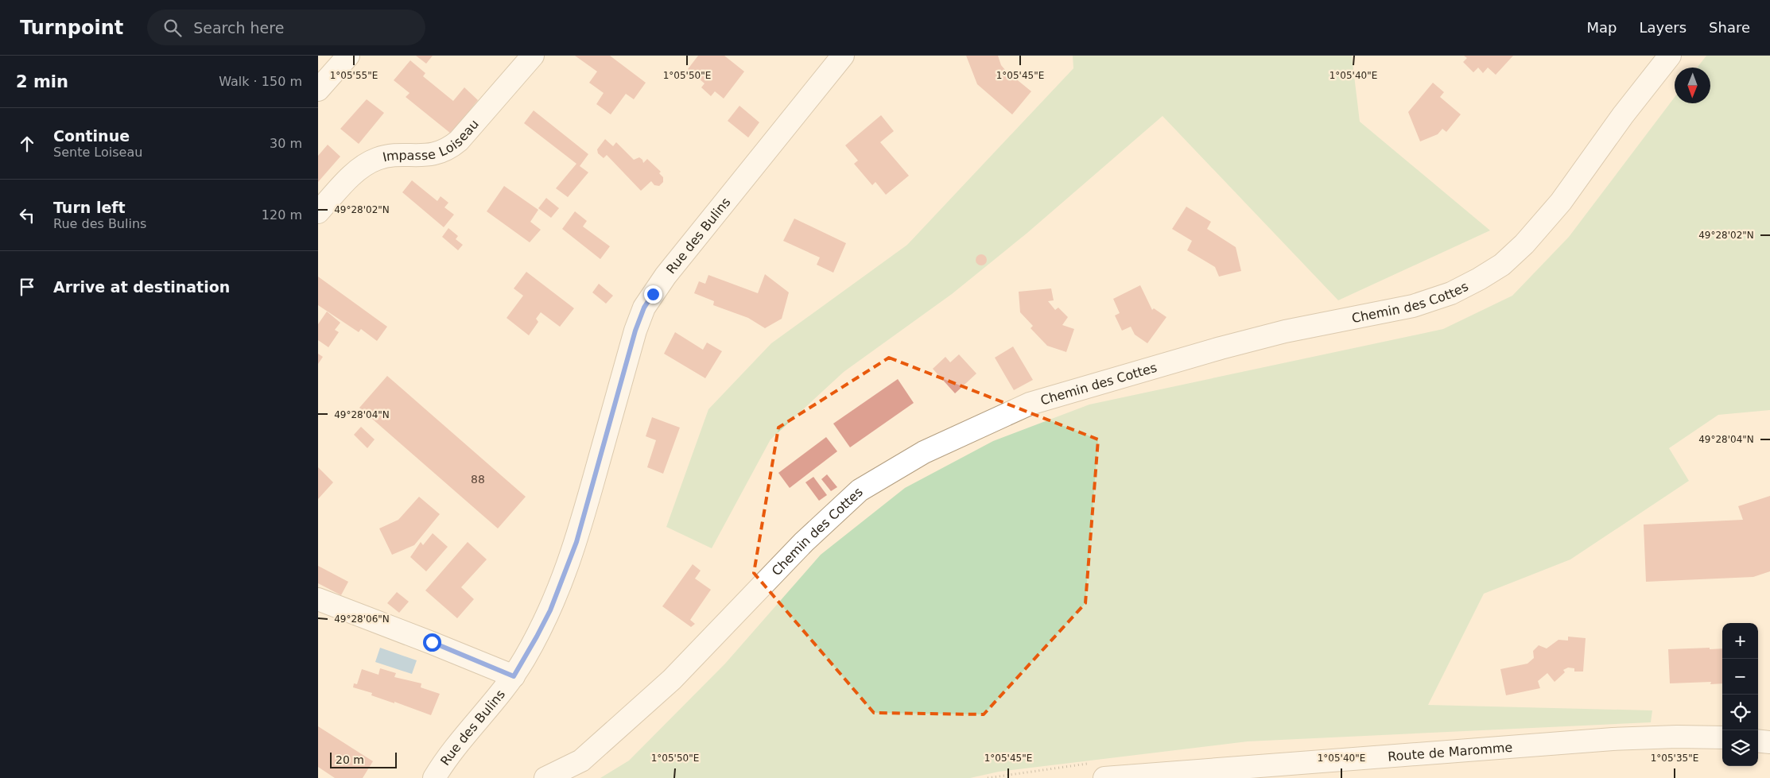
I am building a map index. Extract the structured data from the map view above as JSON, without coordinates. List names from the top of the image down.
{
  "streets": {
    "street": [
      "Impasse Loiseau",
      "Rue des Bulins",
      "Chemin des Cottes",
      "Route de Maromme"
    ]
  },
  "house_numbers": ["88"],
  "scale_bar": "20 m",
  "north": "bottom",
  "page": {
    "header": "Turnpoint",
    "search": "Search here",
    "nav": ["Map", "Layers", "Share"],
    "heading": ["2 min", "Walk · 150 m"],
    "list": [
      ["Continue", "Sente Loiseau", "30 m"],
      ["Turn left", "Rue des Bulins", "120 m"],
      "Arrive at destination"
    ],
    "map_buttons": ["+", "−"],
    "scale": "20 m"
  },
  "coordinates": [
    "1°05'55\"E",
    "1°05'50\"E",
    "1°05'45\"E",
    "1°05'40\"E",
    "49°28'02\"N",
    "49°28'04\"N",
    "49°28'06\"N",
    "1°05'35\"E"
  ]
}
